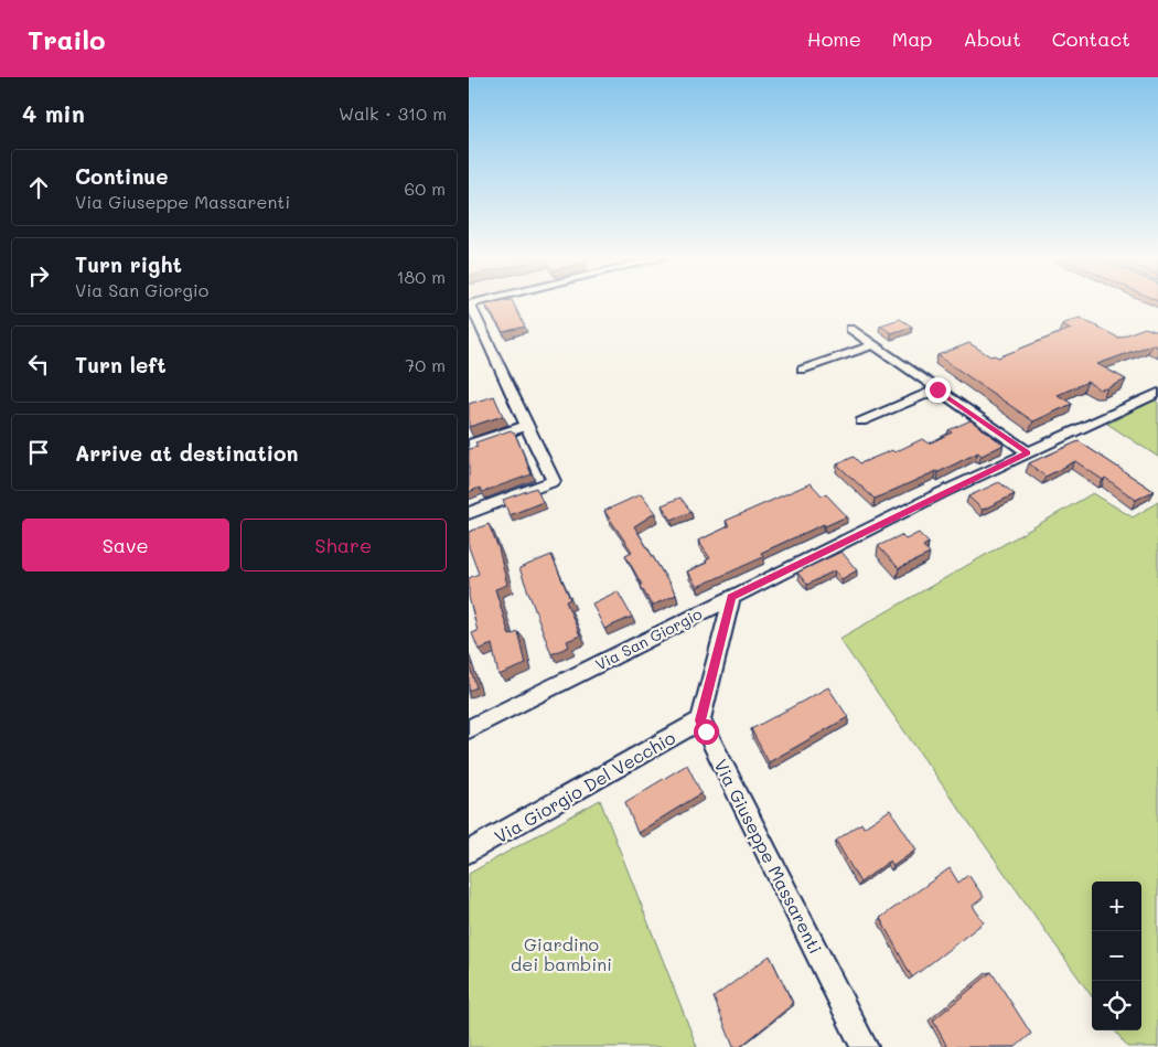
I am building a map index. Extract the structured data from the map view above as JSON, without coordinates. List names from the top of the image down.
{
  "streets": {
    "street": ["Via San Giorgio", "Via Giorgio Del Vecchio", "Via Giuseppe Massarenti"]
  },
  "crossings": [
    ["Via Giorgio Del Vecchio", "Via Giuseppe Massarenti"]
  ],
  "parks": ["Giardino dei bambini"],
  "page": {
    "header": "Trailo",
    "nav": [
      "Home",
      "Map",
      "About",
      "Contact"
    ],
    "heading": ["4 min", "Walk · 310 m"],
    "list": [
      ["Continue", "Via Giuseppe Massarenti", "60 m"],
      ["Turn right", "Via San Giorgio", "180 m"],
      ["Turn left", "70 m"],
      "Arrive at destination"
    ],
    "buttons": ["Save", "Share"],
    "map_buttons": ["+", "−"]
  }
}
